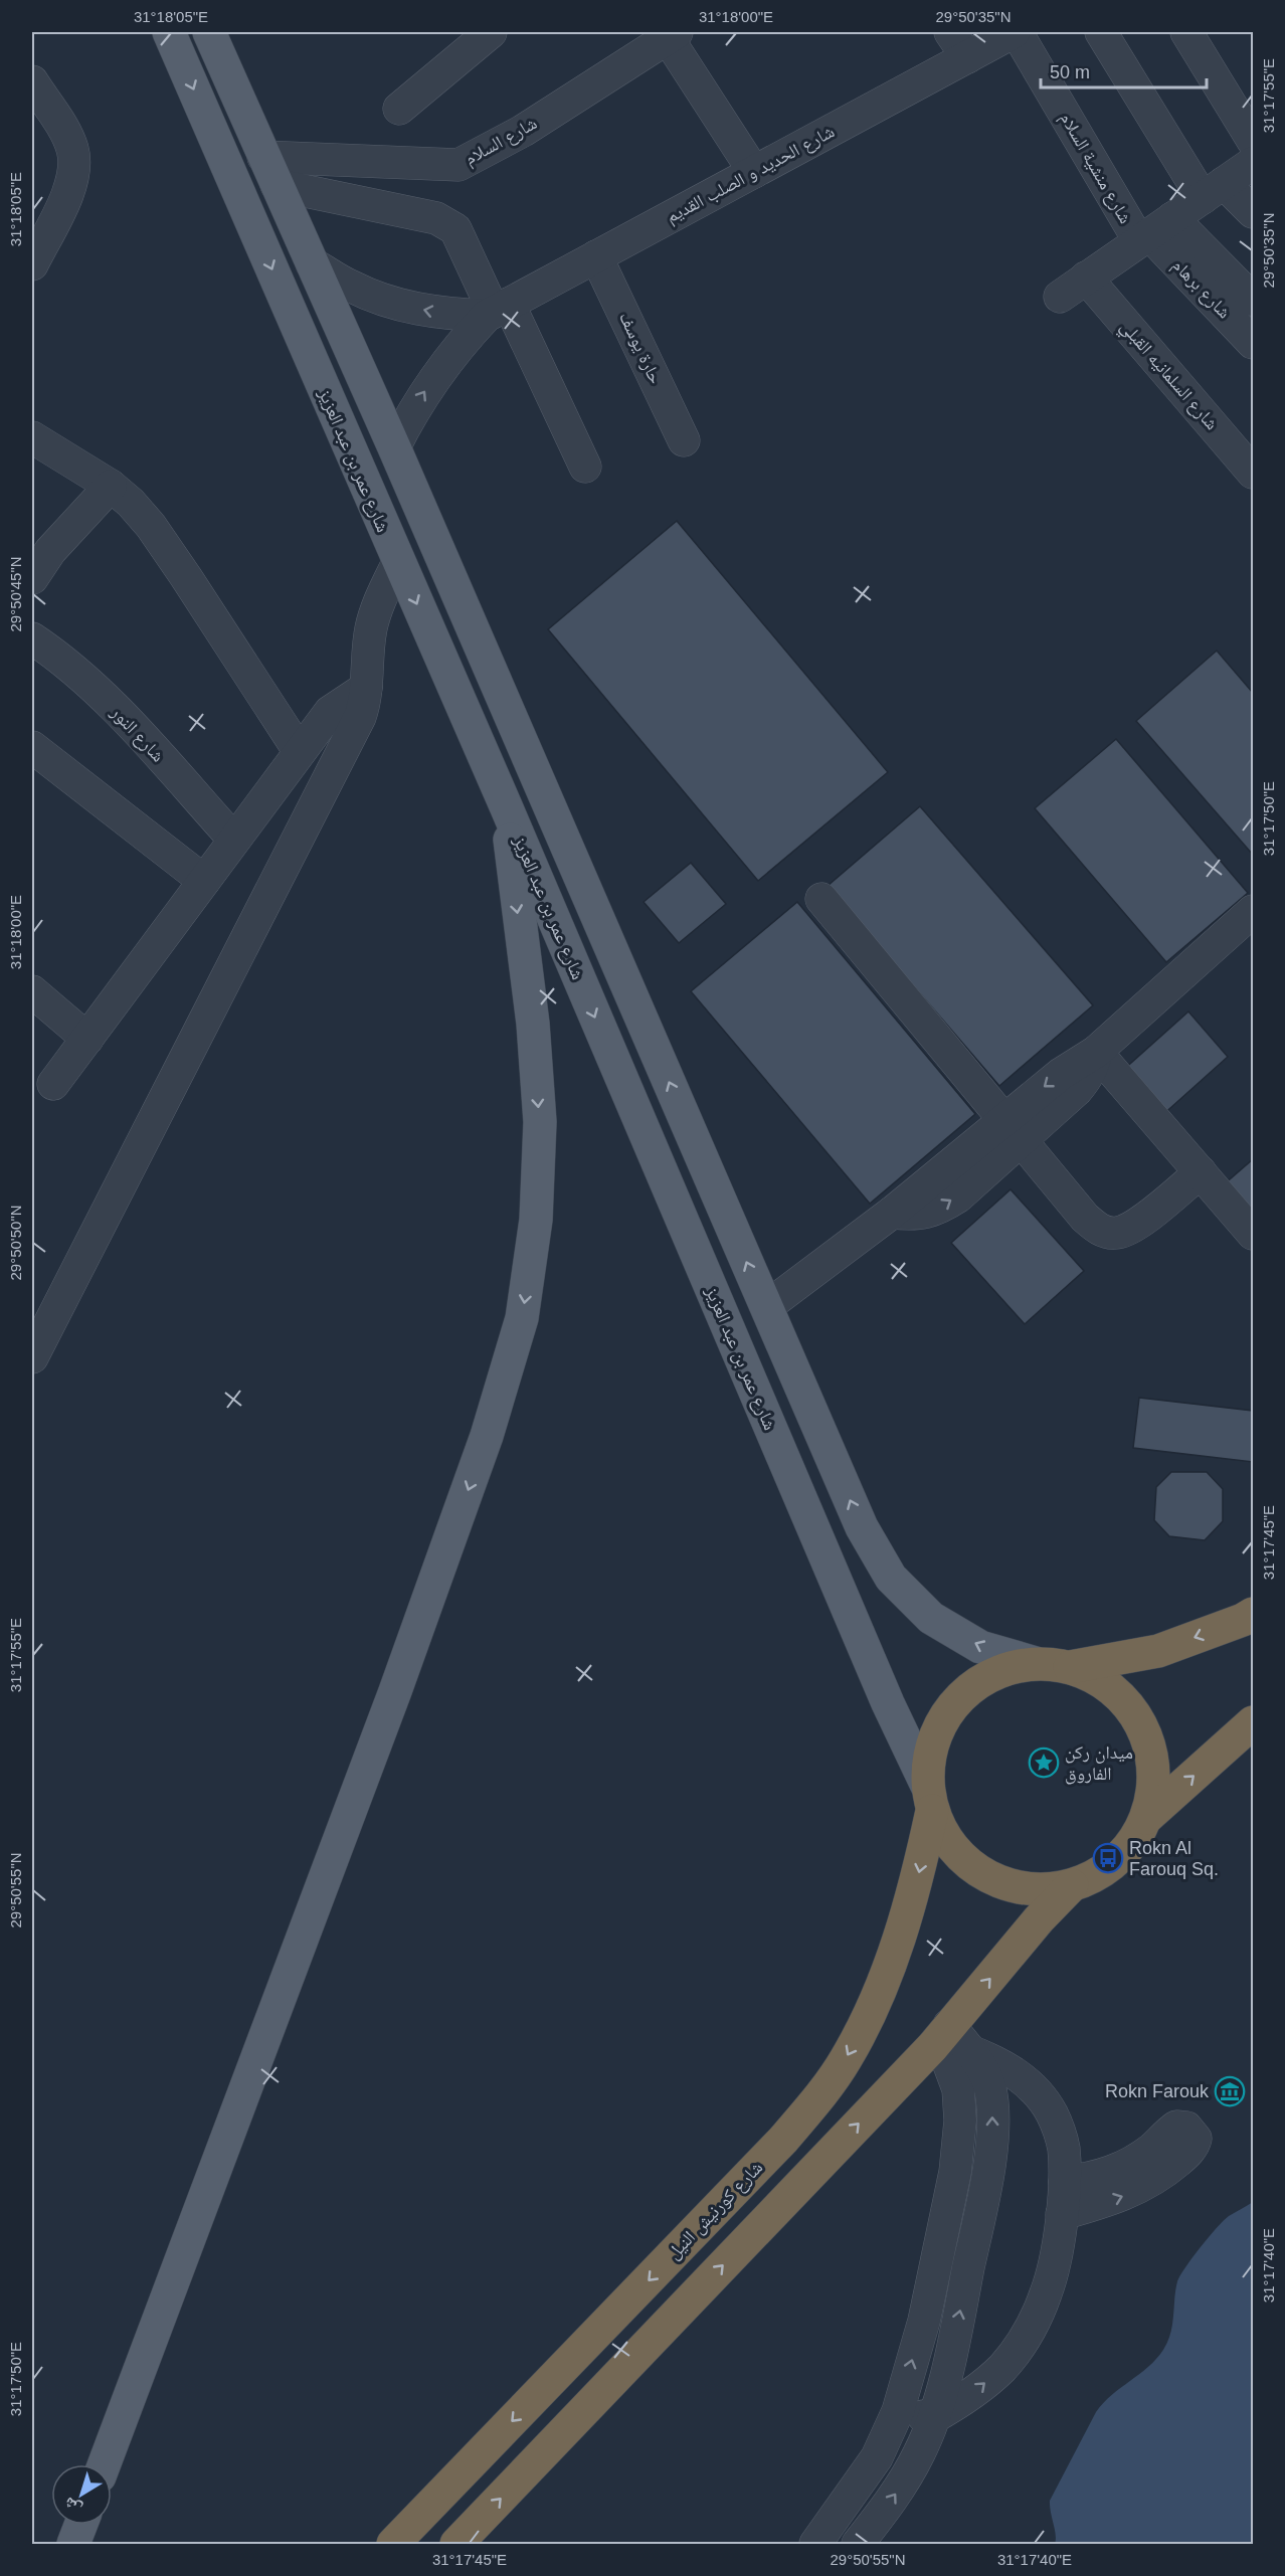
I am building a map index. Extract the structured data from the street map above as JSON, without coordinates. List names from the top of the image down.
{
  "streets": {
    "highway": ["شارع كورنيش النيل"],
    "main road": ["شارع عمر بن عبد العزيز"],
    "street": [
      "شارع السلام",
      "شارع منشية السلام",
      "شارع الحديد و الصلب القديم",
      "شارع برهام",
      "حارة يوسف",
      "شارع السلمانيه القبلي",
      "شارع النور"
    ]
  },
  "crossings": [
    ["شارع منشية السلام", "شارع الحديد و الصلب القديم"],
    ["شارع منشية السلام", "شارع برهام"],
    ["شارع الحديد و الصلب القديم", "حارة يوسف"],
    ["شارع عمر بن عبد العزيز", "شارع كورنيش النيل"]
  ],
  "places": {
    "place": ["ميدان ركن الفاروق"],
    "bus stop": ["Rokn Al Farouq Sq."],
    "museum": ["Rokn Farouk"]
  },
  "scale_bar": "50 m",
  "north": "bottom left",
  "coordinates": [
    "31°18'05\"E",
    "31°18'00\"E",
    "29°50'35\"N",
    "31°17'55\"E",
    "29°50'45\"N",
    "31°17'50\"E",
    "29°50'50\"N",
    "31°17'45\"E",
    "29°50'55\"N",
    "31°17'40\"E"
  ]
}
